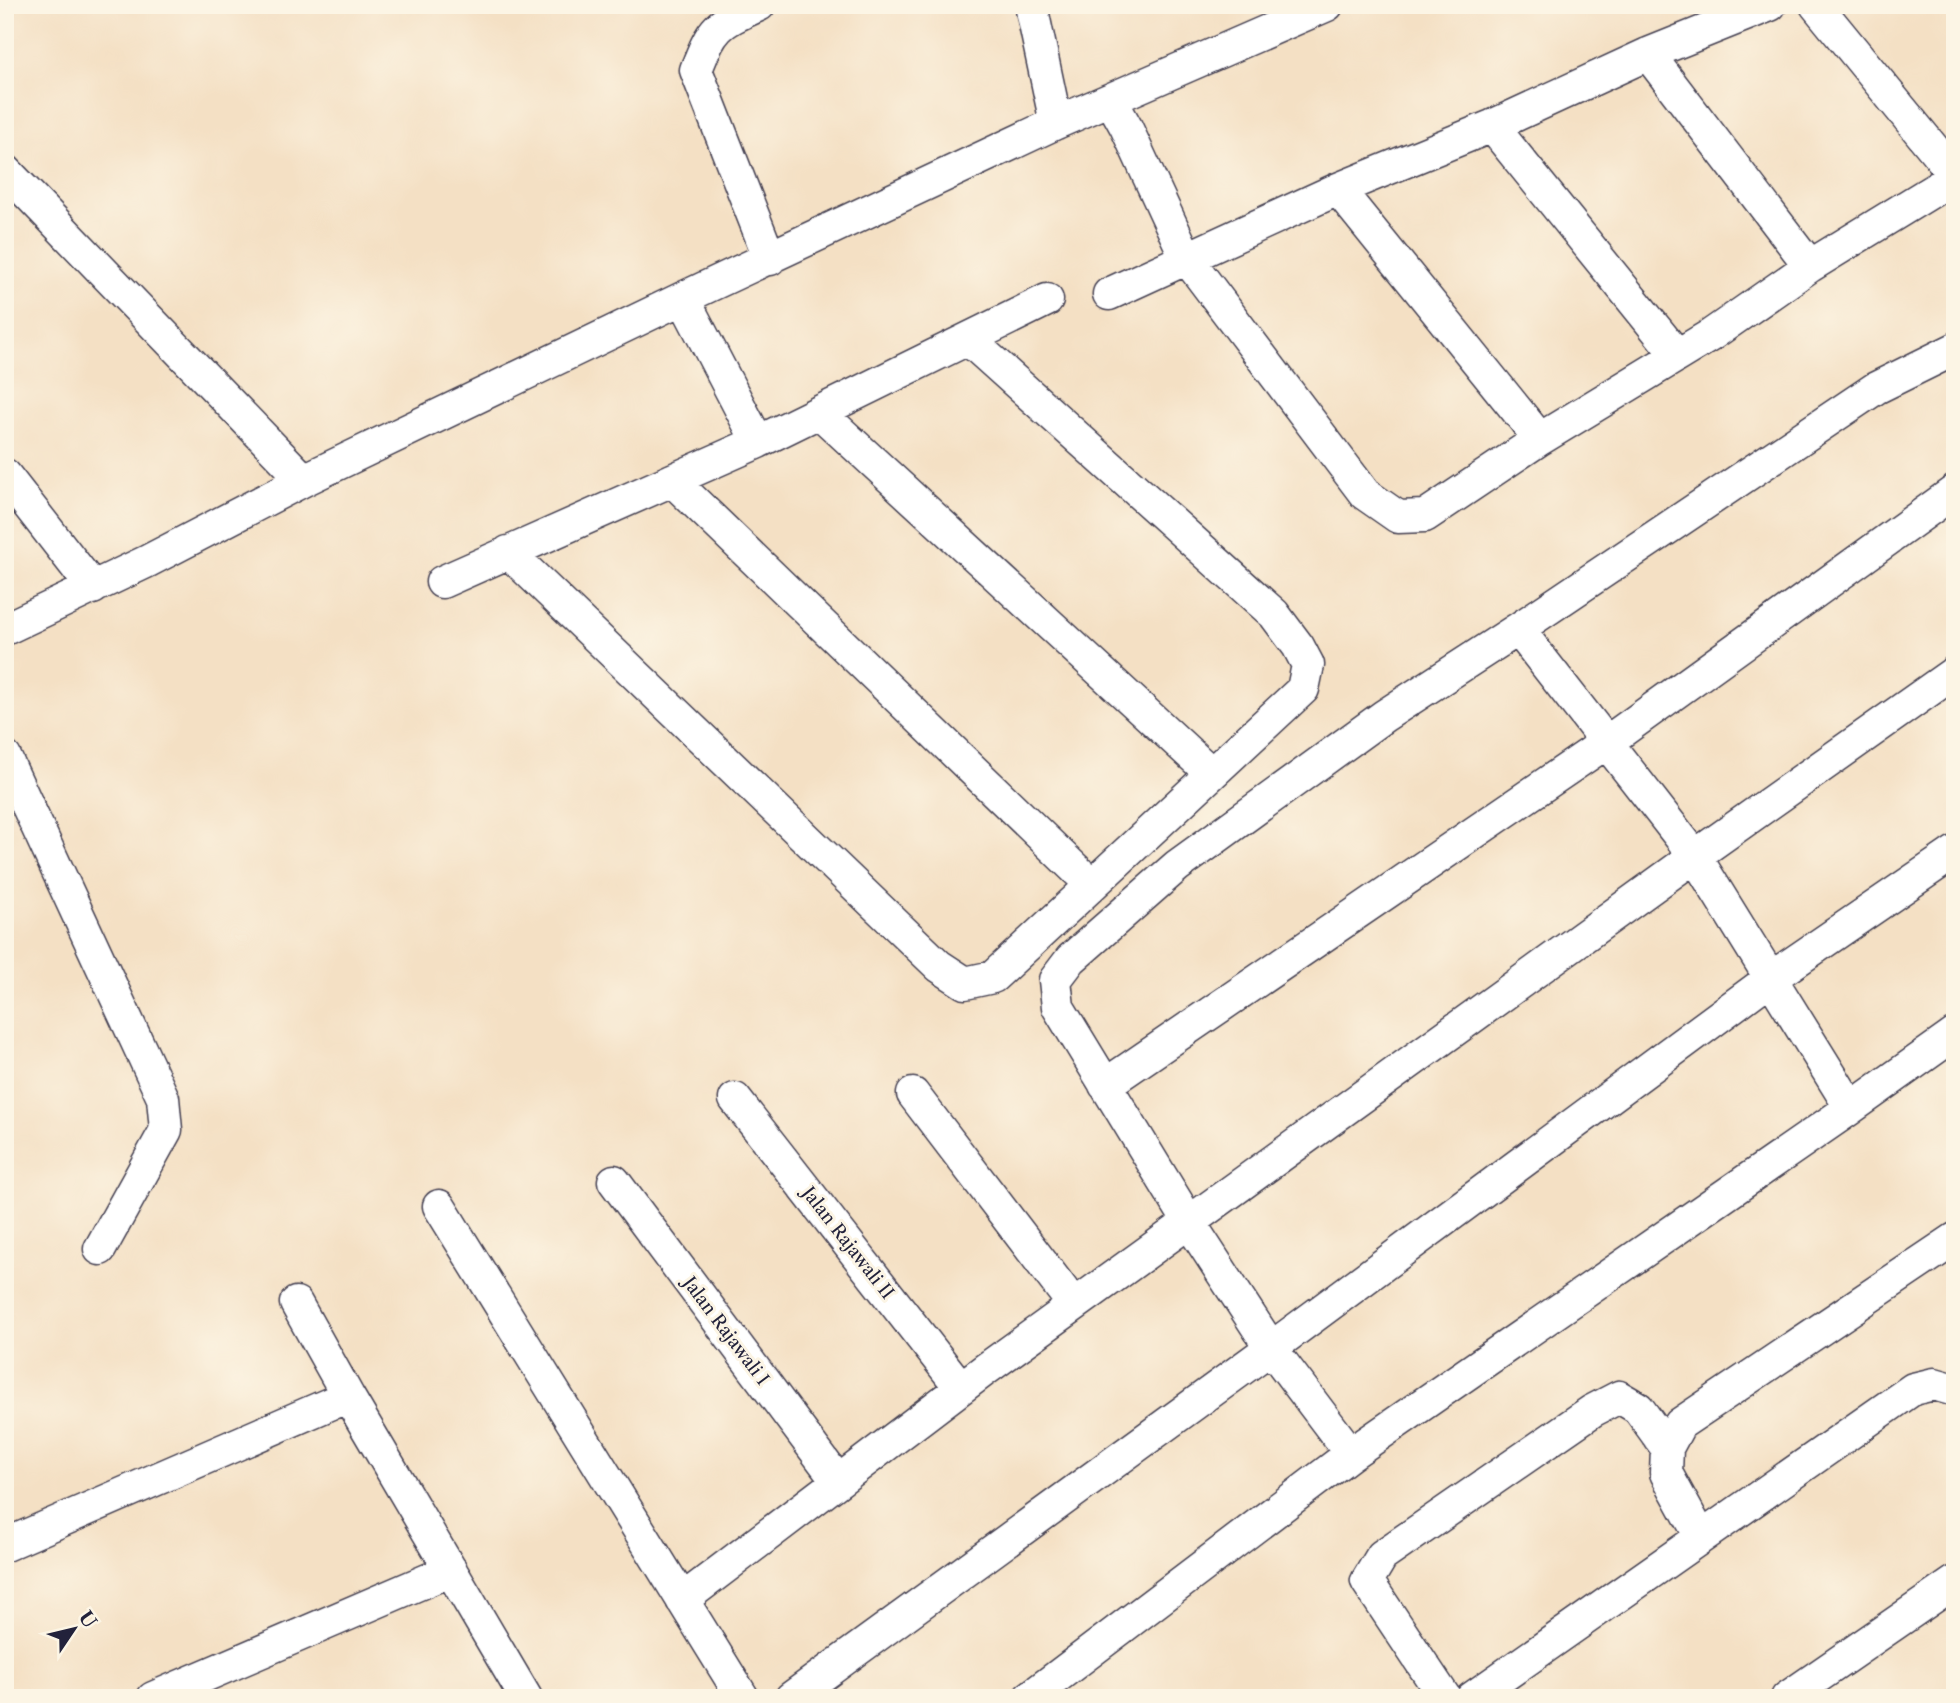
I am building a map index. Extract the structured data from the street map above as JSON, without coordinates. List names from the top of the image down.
{
  "streets": {
    "street": ["Jalan Rajawali II", "Jalan Rajawali I"]
  },
  "north": "top right"
}
